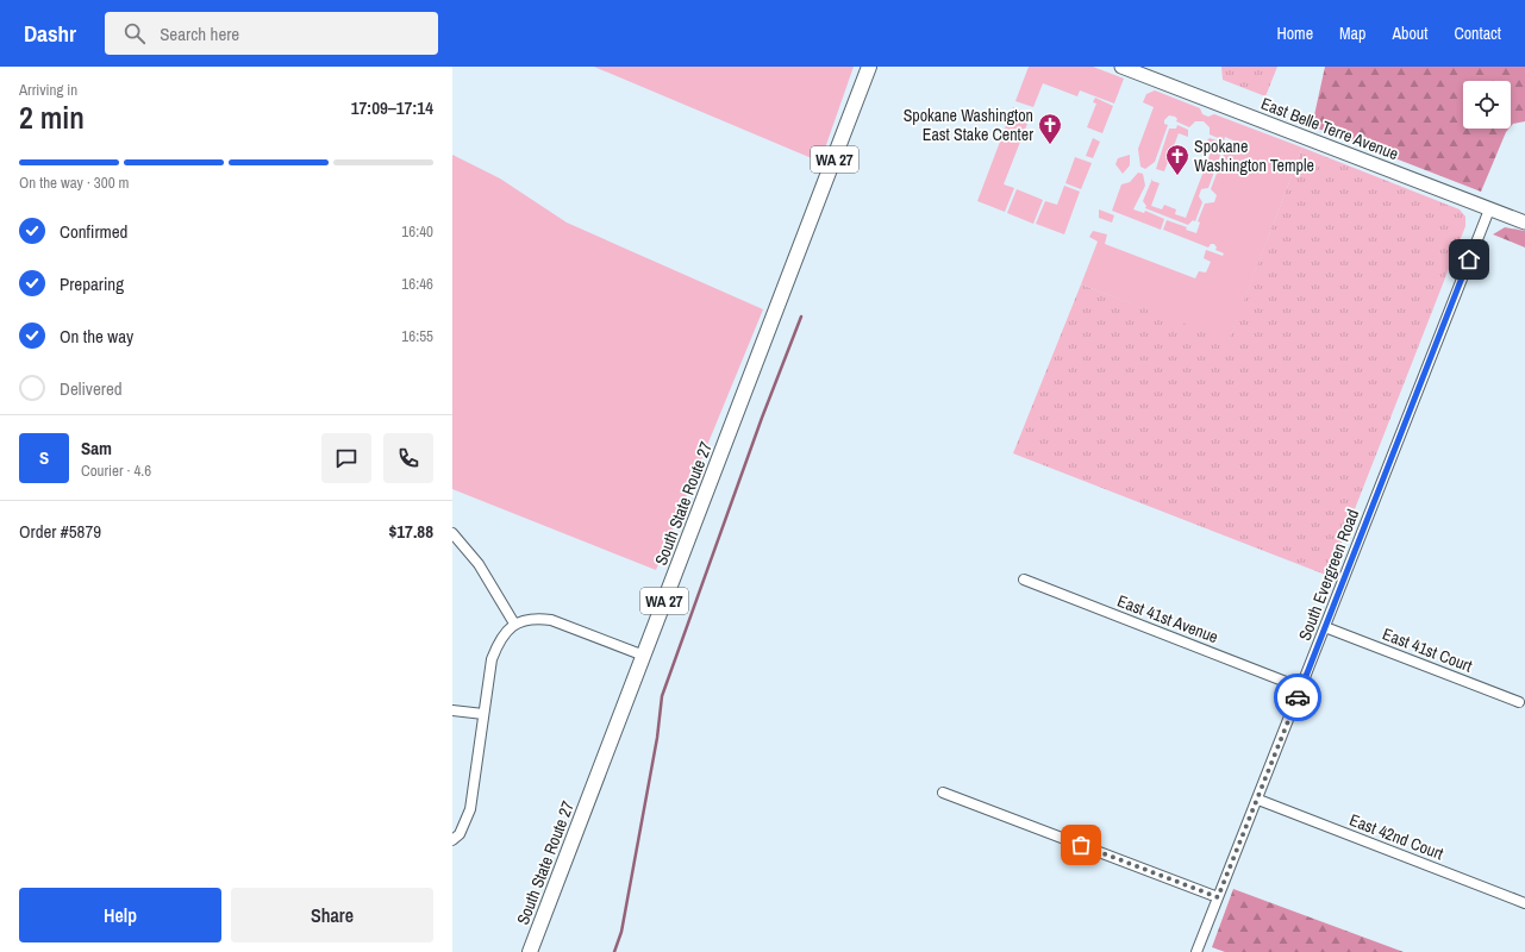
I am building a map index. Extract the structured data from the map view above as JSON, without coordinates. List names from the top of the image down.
{
  "streets": {
    "main road": ["WA 27", "South State Route 27"],
    "street": [
      "East Belle Terre Avenue",
      "South Evergreen Road",
      "East 41st Avenue",
      "East 41st Court",
      "East 42nd Court"
    ]
  },
  "crossings": [
    ["East Belle Terre Avenue", "South Evergreen Road"],
    ["South Evergreen Road", "East 41st Avenue"],
    ["South Evergreen Road", "East 41st Court"],
    ["South Evergreen Road", "East 42nd Court"]
  ],
  "places": {
    "church": ["Spokane Washington East Stake Center", "Spokane Washington Temple"]
  },
  "page": {
    "header": "Dashr",
    "search": "Search here",
    "nav": [
      "Home",
      "Map",
      "About",
      "Contact"
    ],
    "heading": ["2 min", "Arriving in", "17:09–17:14"],
    "panel": [
      "Sam",
      "Courier · 4.6",
      "Order #5879",
      "$17.88"
    ],
    "bar": "On the way · 300 m",
    "list": [
      ["Confirmed", "16:40"],
      ["Preparing", "16:46"],
      ["On the way", "16:55"],
      "Delivered"
    ],
    "round": "S",
    "buttons": ["Help", "Share"]
  }
}
